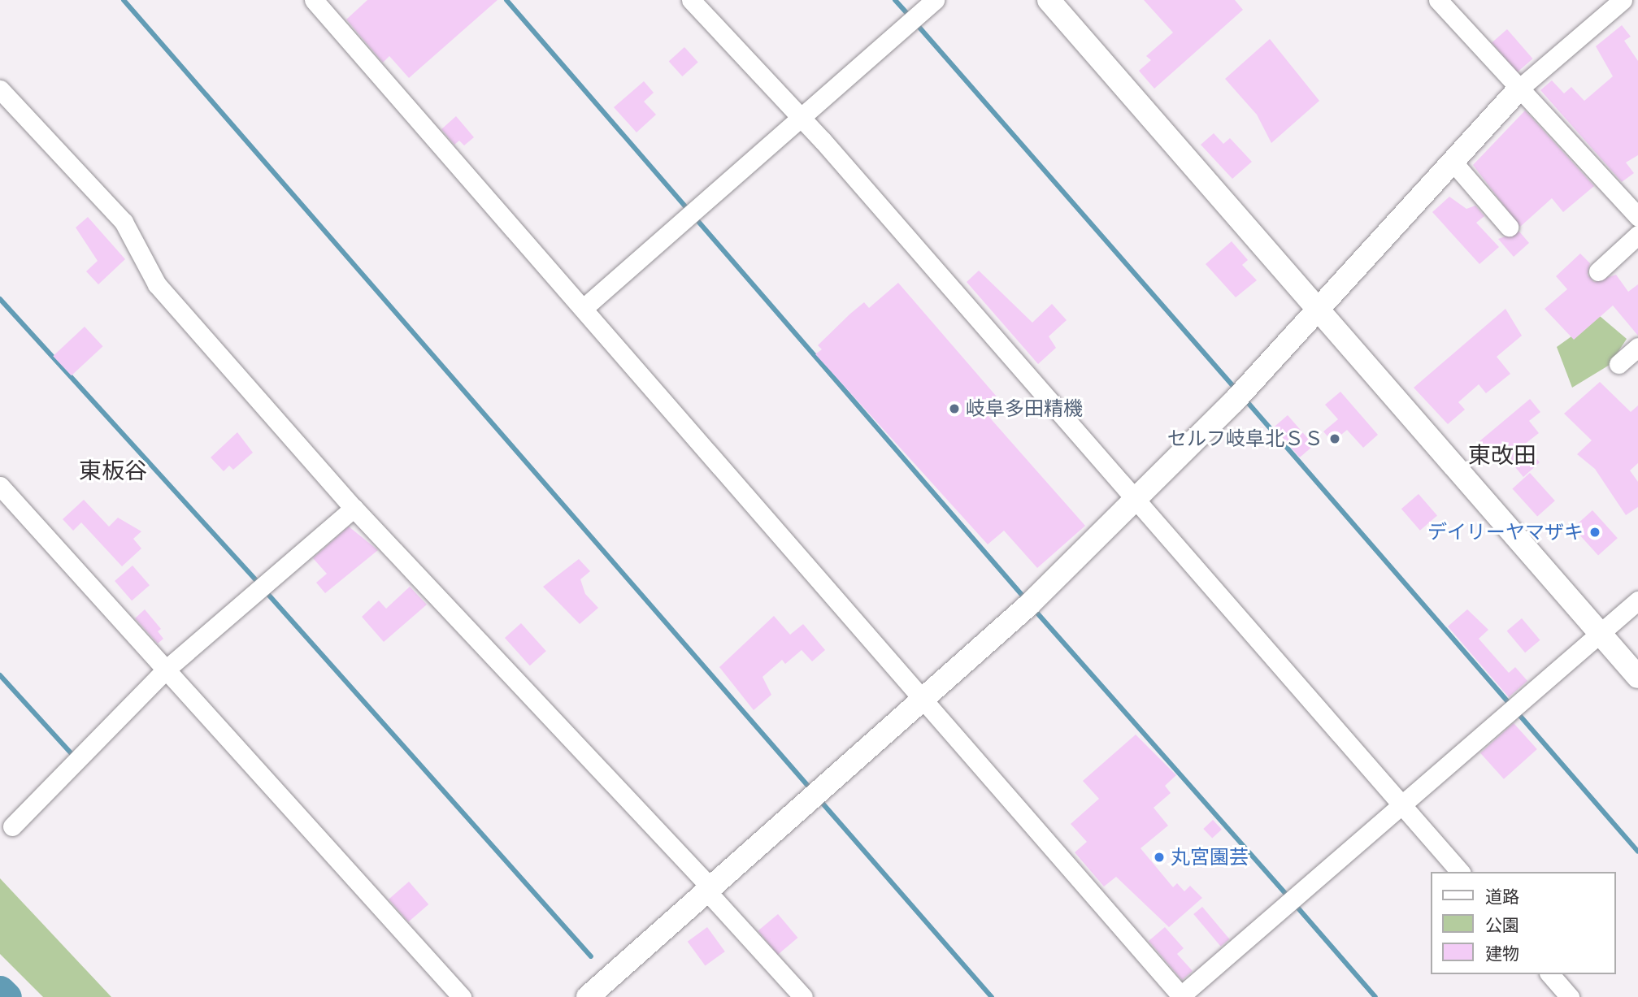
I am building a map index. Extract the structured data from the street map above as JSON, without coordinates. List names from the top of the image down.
{
  "districts": ["東改田", "東板谷"],
  "places": [
    "岐阜多田精機",
    "セルフ岐阜北ＳＳ",
    "デイリーヤマザキ",
    "丸宮園芸"
  ],
  "legend": ["道路", "公園", "建物"]
}
